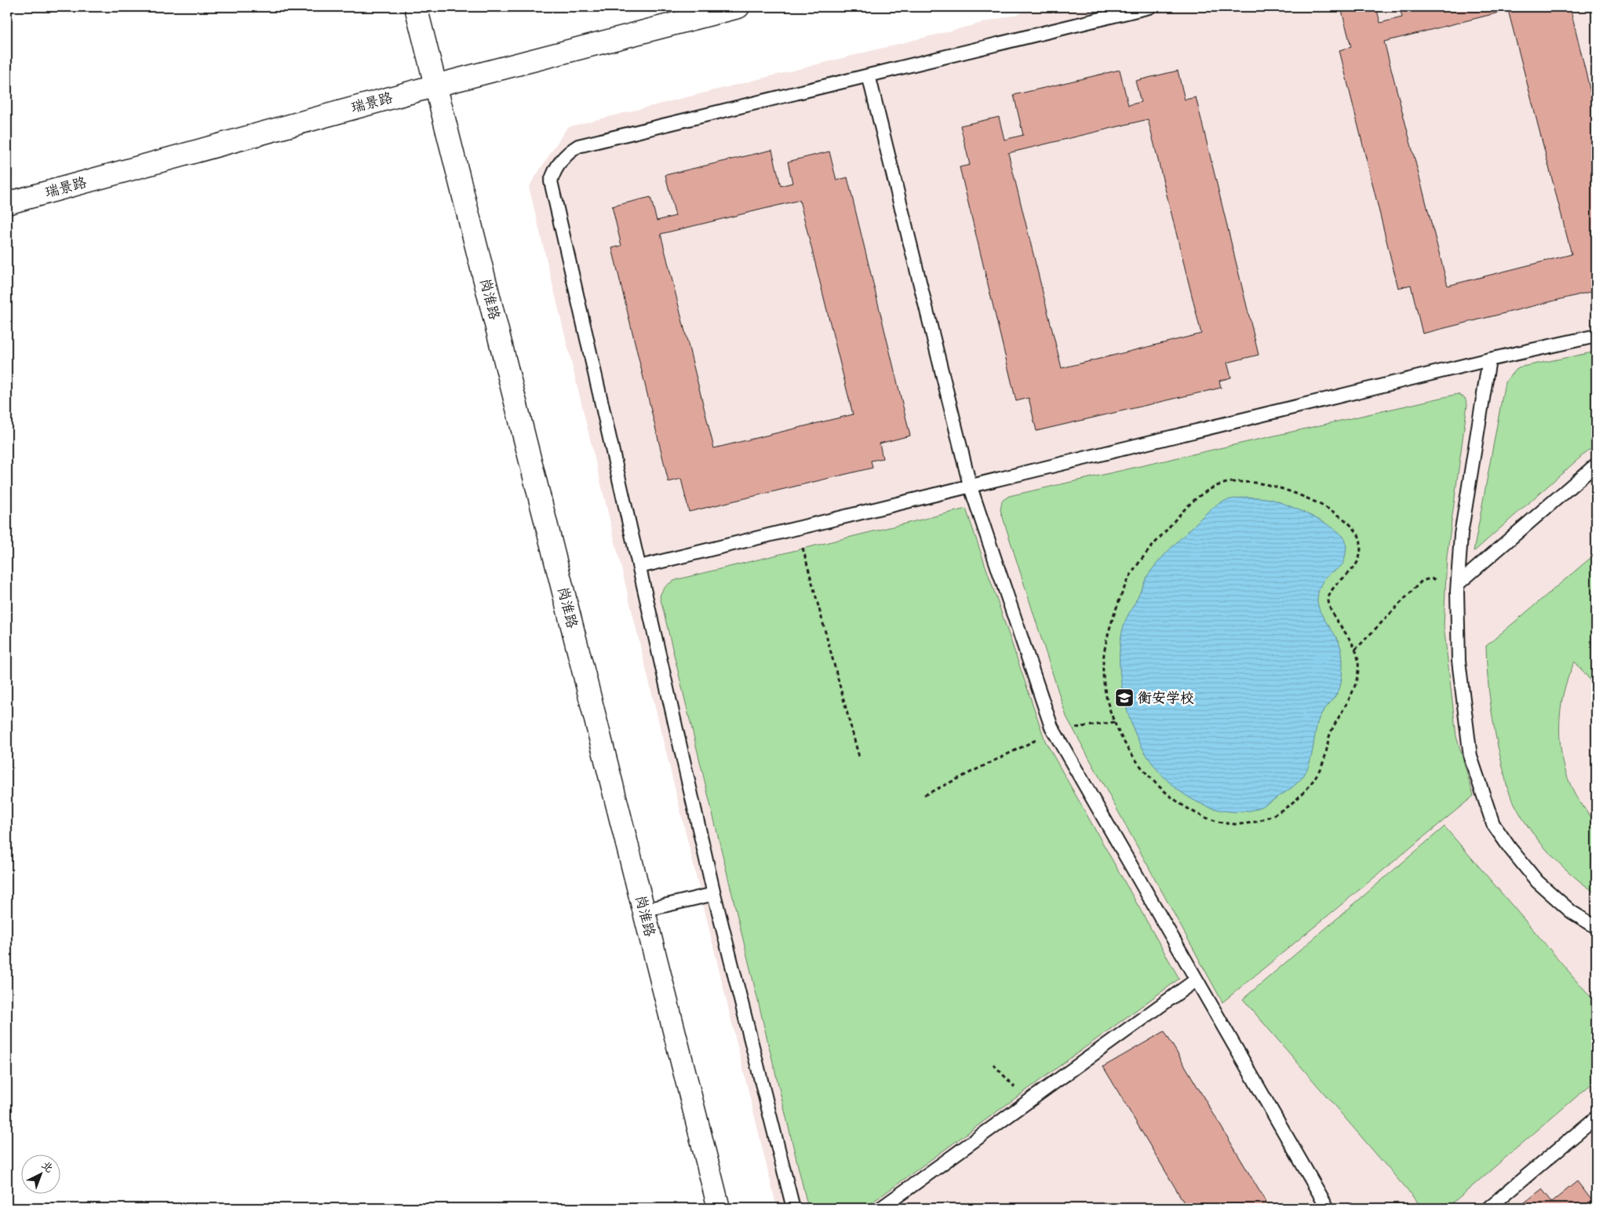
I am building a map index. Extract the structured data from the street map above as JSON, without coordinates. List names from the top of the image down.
{
  "streets": {
    "street": ["瑞景路", "岗淮路"]
  },
  "crossings": [
    ["瑞景路", "岗淮路"]
  ],
  "places": {
    "school or university": ["衡安学校"]
  },
  "north": "top right"
}
